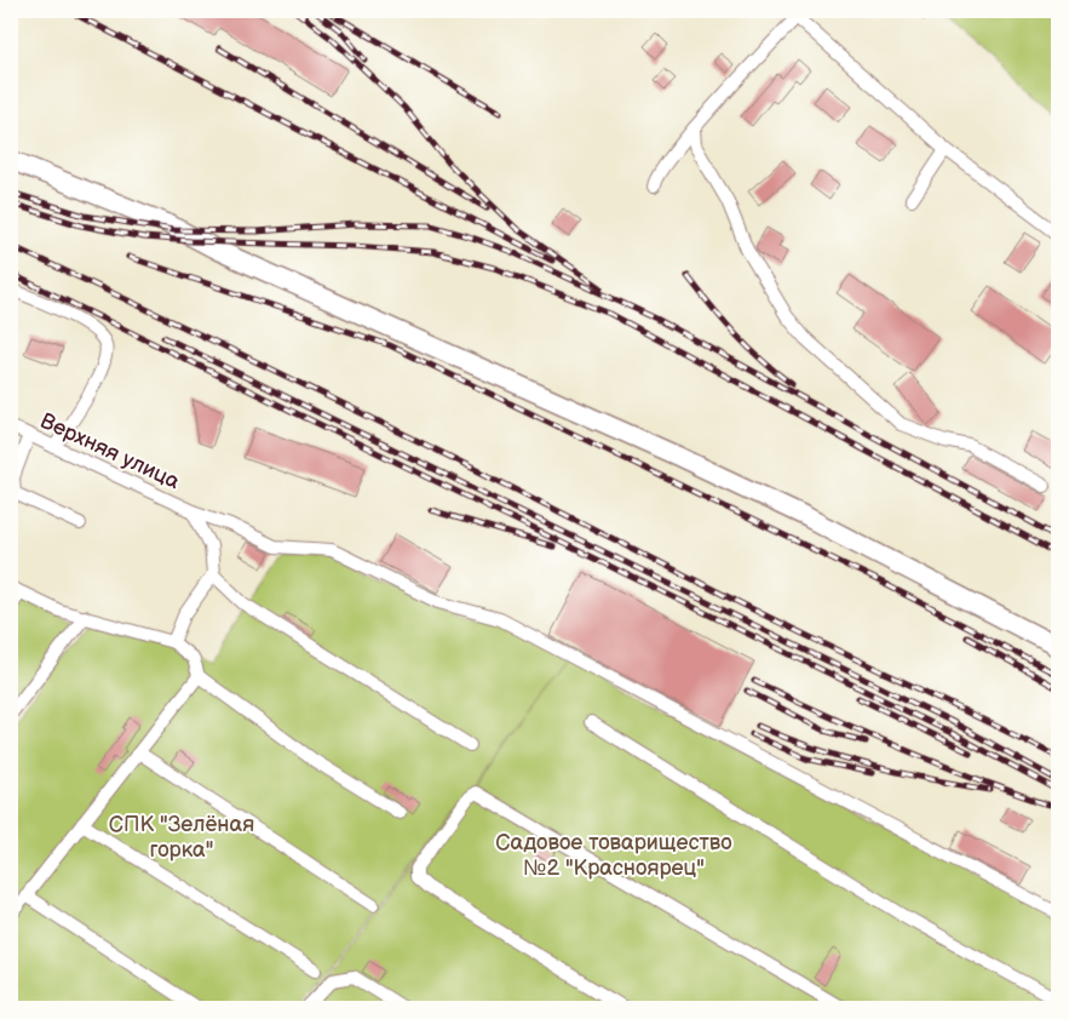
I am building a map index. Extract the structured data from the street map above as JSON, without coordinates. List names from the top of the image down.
{
  "streets": {
    "street": ["Верхняя улица"]
  },
  "parks": ["СПК \"Зелёная горка\"", "Садовое товарищество №2 \"Красноярец\""]
}
